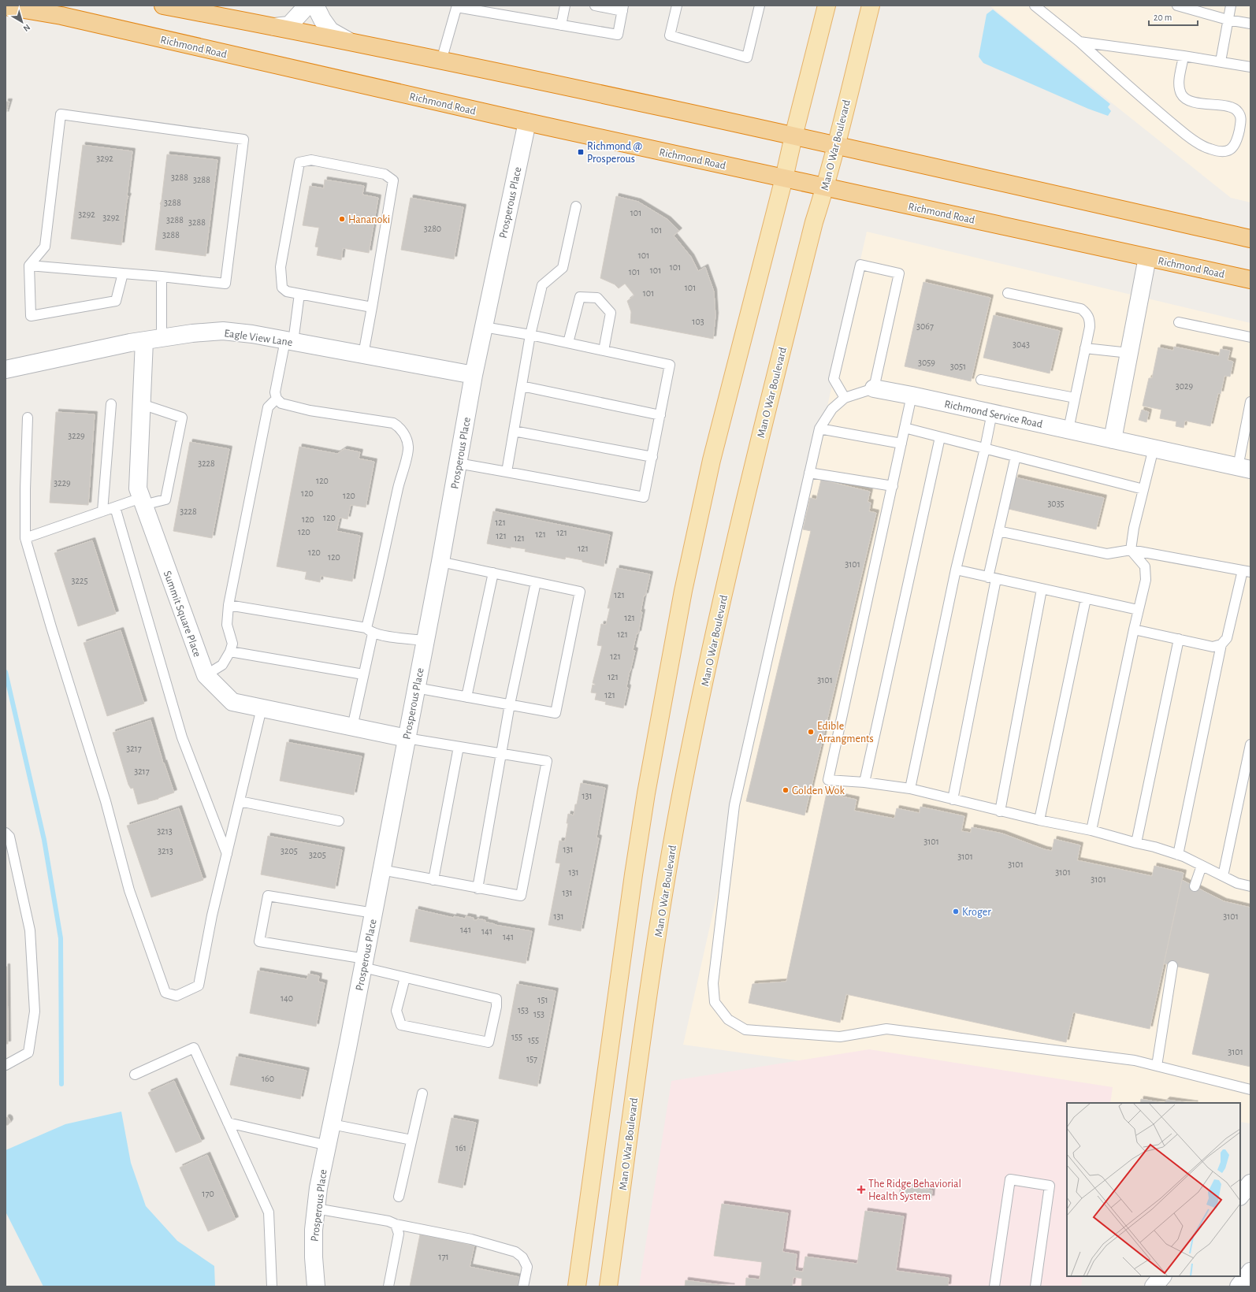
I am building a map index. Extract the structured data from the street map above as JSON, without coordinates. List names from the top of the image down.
{
  "streets": {
    "highway": ["Richmond Road"],
    "main road": ["Man O War Boulevard"],
    "street": [
      "Prosperous Place",
      "Eagle View Lane",
      "Richmond Service Road",
      "Summit Square Place"
    ]
  },
  "crossings": [
    ["Richmond Road", "Man O War Boulevard"],
    ["Richmond Road", "Prosperous Place"],
    ["Prosperous Place", "Eagle View Lane"],
    ["Prosperous Place", "Summit Square Place"],
    ["Eagle View Lane", "Summit Square Place"]
  ],
  "places": {
    "transit": ["Richmond @ Prosperous"],
    "other": [
      "Hananoki",
      "Edible Arrangments",
      "Golden Wok",
      "Kroger"
    ],
    "health": ["The Ridge Behaviorial Health System"]
  },
  "house_numbers": [
    "3292",
    "3288",
    "3288",
    "3288",
    "101",
    "3292",
    "3292",
    "3288",
    "3288",
    "3280",
    "101",
    "3288",
    "101",
    "101",
    "101",
    "101",
    "101",
    "101",
    "103",
    "3067",
    "3043",
    "3059",
    "3051",
    "3029",
    "3229",
    "3228",
    "120",
    "3229",
    "120",
    "120",
    "3035",
    "3228",
    "120",
    "120",
    "121",
    "120",
    "121",
    "121",
    "121",
    "121",
    "121",
    "120",
    "120",
    "3101",
    "3225",
    "121",
    "121",
    "121",
    "121",
    "121",
    "3101",
    "121",
    "3217",
    "3217",
    "131",
    "3213",
    "3101",
    "131",
    "3213",
    "3205",
    "3205",
    "3101",
    "3101",
    "131",
    "3101",
    "3101",
    "131",
    "131",
    "3101",
    "141",
    "141",
    "141",
    "140",
    "151",
    "153",
    "153",
    "155",
    "155",
    "3101",
    "157",
    "160",
    "161",
    "170",
    "171"
  ],
  "scale_bar": "20 m",
  "north": "bottom right"
}
